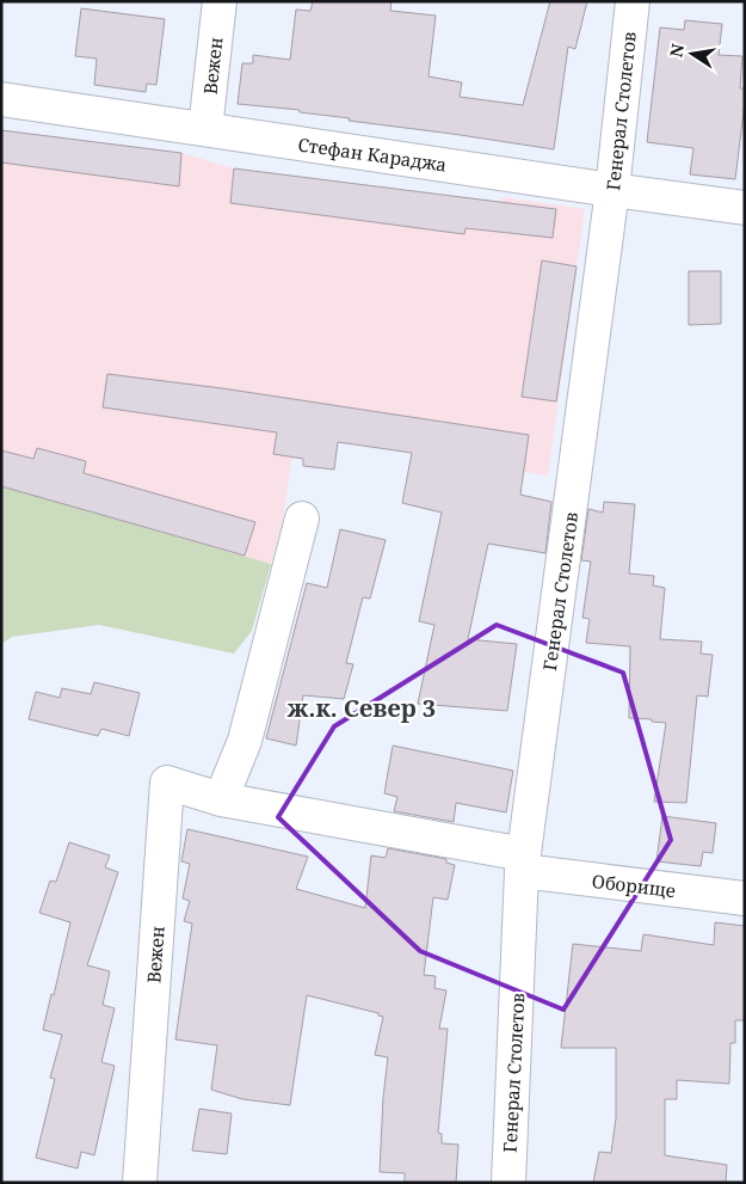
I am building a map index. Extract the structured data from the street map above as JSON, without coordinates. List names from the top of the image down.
{
  "streets": {
    "street": [
      "Вежен",
      "Генерал Столетов",
      "Стефан Караджа",
      "Оборище"
    ]
  },
  "crossings": [
    ["Вежен", "Генерал Столетов"],
    ["Вежен", "Стефан Караджа"],
    ["Вежен", "Оборище"],
    ["Генерал Столетов", "Стефан Караджа"],
    ["Генерал Столетов", "Оборище"]
  ],
  "districts": ["ж.к. Север 3"],
  "north": "left"
}
